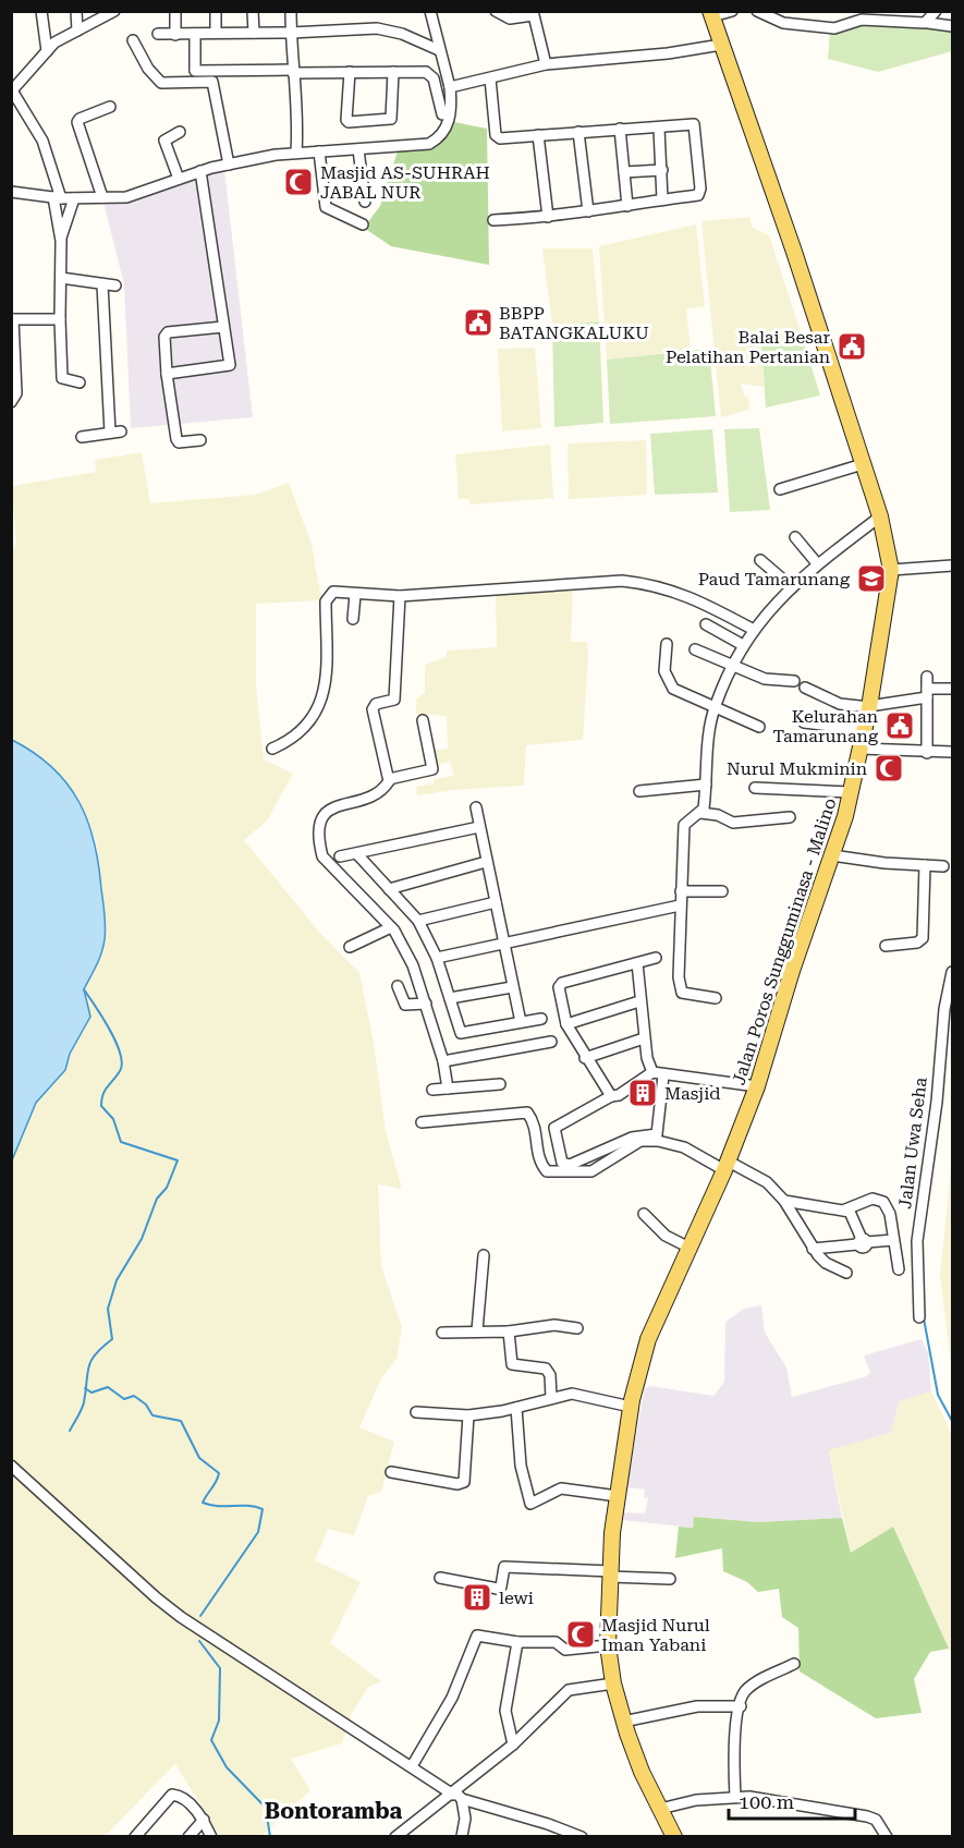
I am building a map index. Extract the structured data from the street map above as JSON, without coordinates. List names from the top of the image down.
{
  "streets": {
    "main road": ["Jalan Poros Sungguminasa - Malino"],
    "street": ["Jalan Uwa Seha"]
  },
  "districts": ["Bontoramba"],
  "places": {
    "mosque": ["Masjid AS-SUHRAH JABAL NUR", "Nurul Mukminin", "Masjid Nurul Iman Yabani"],
    "public building": ["BBPP BATANGKALUKU", "Balai Besar Pelatihan Pertanian", "Kelurahan Tamarunang"],
    "school or university": ["Paud Tamarunang"],
    "building": ["Masjid", "lewi"]
  },
  "scale_bar": "100 m"
}
